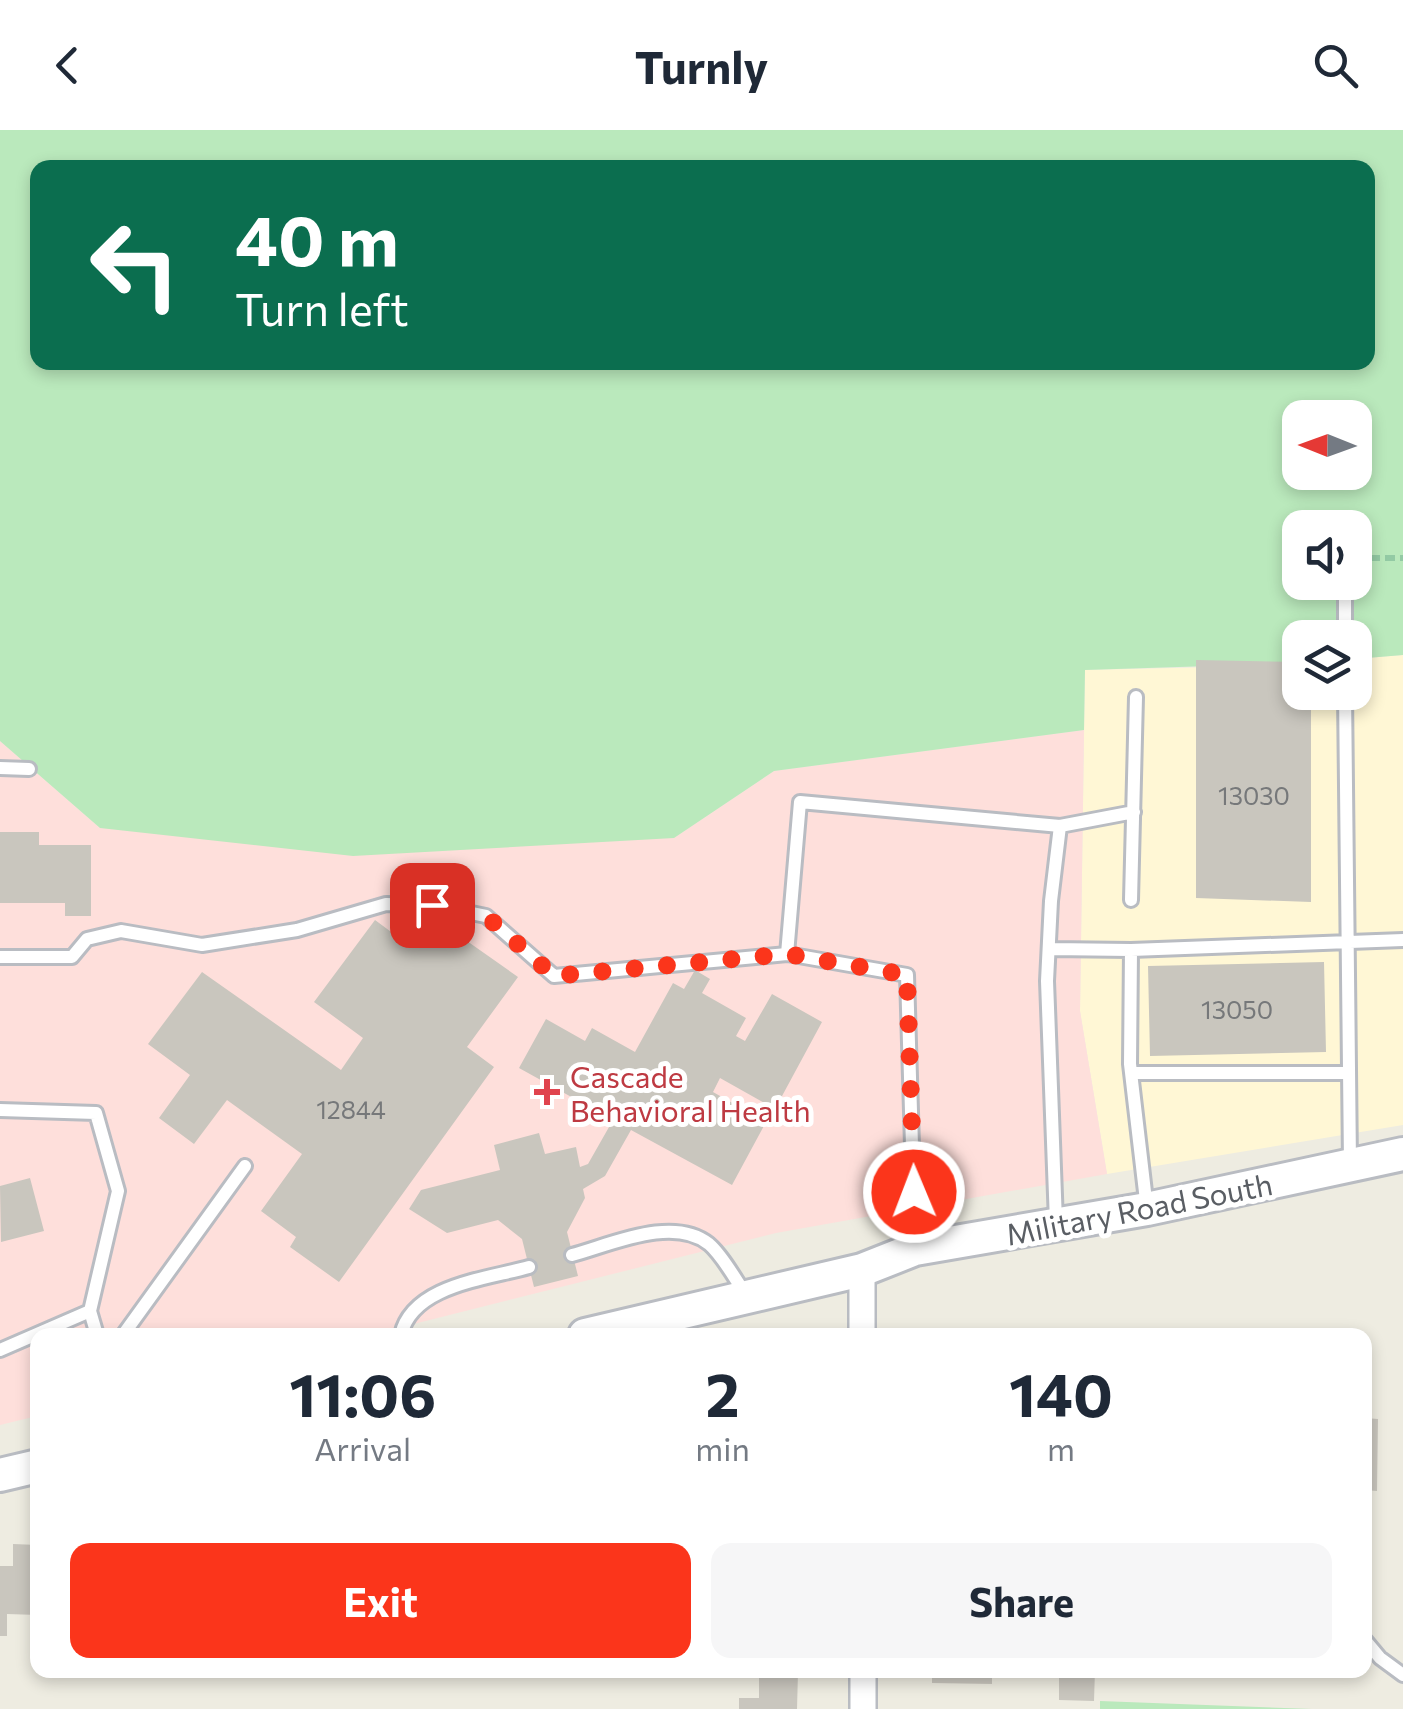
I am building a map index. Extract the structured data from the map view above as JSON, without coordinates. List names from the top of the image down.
{
  "streets": {
    "street": ["Military Road South"]
  },
  "places": {
    "health": ["Cascade Behavioral Health"]
  },
  "house_numbers": ["13030", "13050", "12844"],
  "north": "left",
  "page": {
    "header": "Turnly",
    "turn": ["40 m", "Turn left"],
    "eta": [
      "11:06",
      "Arrival",
      "2",
      "min",
      "140",
      "m"
    ],
    "buttons": ["Exit", "Share"]
  }
}
